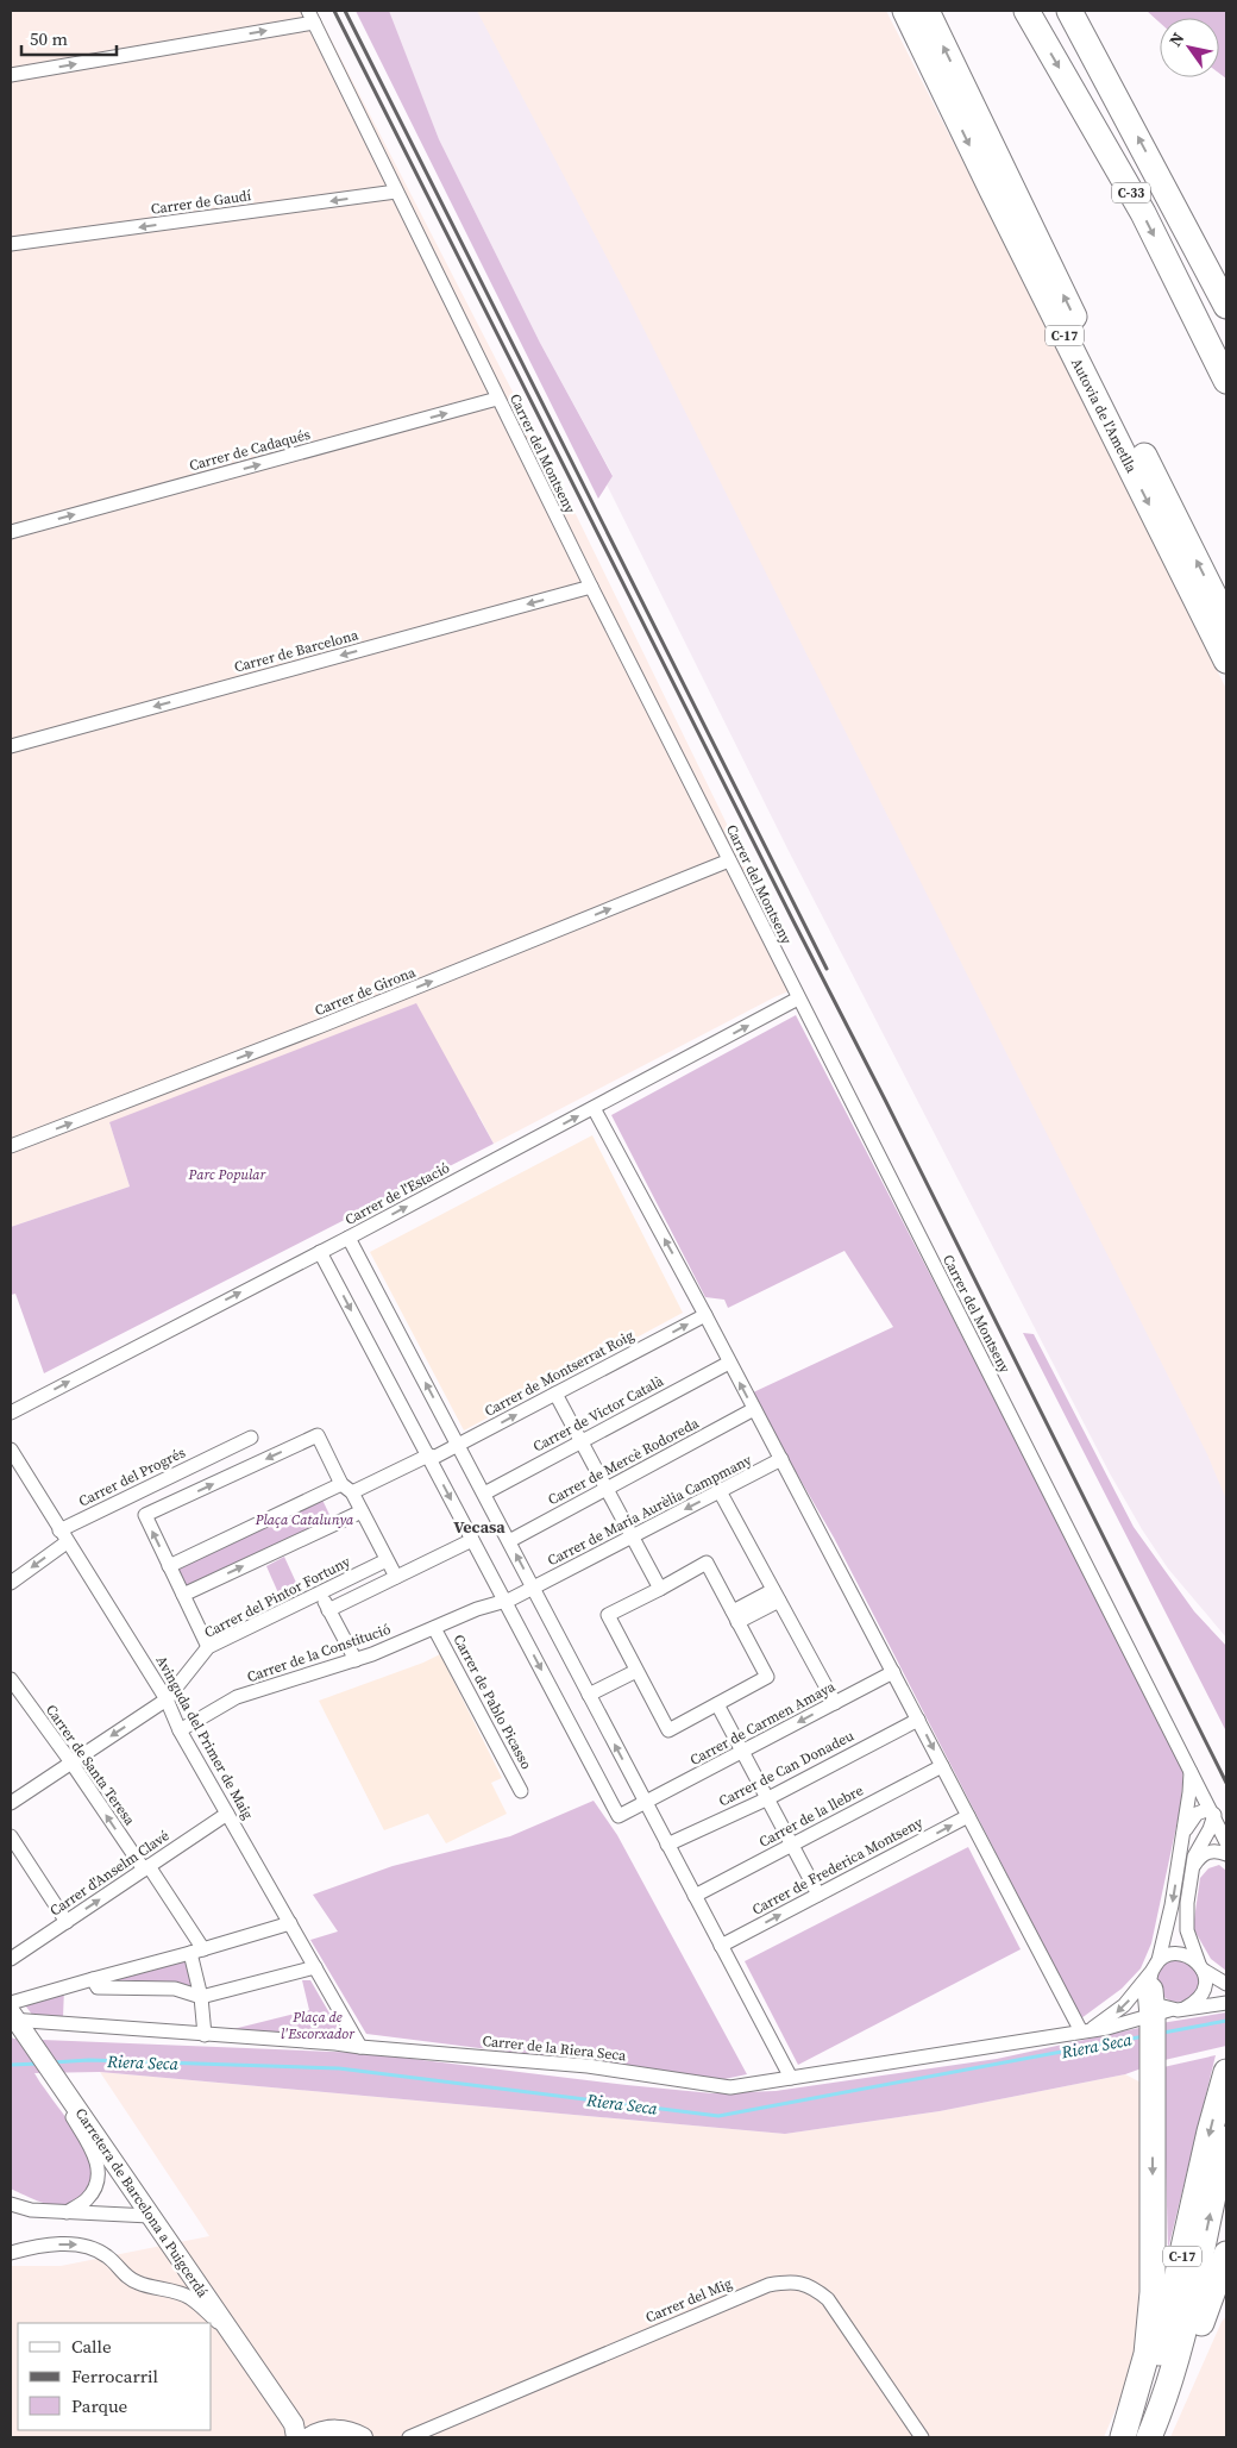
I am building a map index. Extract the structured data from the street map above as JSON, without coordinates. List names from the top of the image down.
{
  "streets": {
    "highway": ["C-33", "C-17", "Autovia de l'Ametlla"],
    "main road": ["Carretera de Barcelona a Puigcerdá"],
    "street": [
      "Carrer de Gaudí",
      "Carrer de Cadaqués",
      "Carrer del Montseny",
      "Carrer de Barcelona",
      "Carrer de Girona",
      "Carrer de l'Estació",
      "Carrer de Montserrat Roig",
      "Carrer de Victor Català",
      "Carrer de Mercè Rodoreda",
      "Carrer del Progrés",
      "Carrer de Maria Aurèlia Campmany",
      "Carrer del Pintor Fortuny",
      "Carrer de la Constitució",
      "Carrer de Pablo Picasso",
      "Carrer de Carmen Amaya",
      "Avinguda del Primer de Maig",
      "Carrer de Santa Teresa",
      "Carrer de Can Donadeu",
      "Carrer de la llebre",
      "Carrer de Frederica Montseny",
      "Carrer d'Anselm Clavé",
      "Carrer de la Riera Seca",
      "Carrer del Mig"
    ]
  },
  "crossings": [
    ["Carrer de Gaudí", "Carrer del Montseny"],
    ["Carrer de Cadaqués", "Carrer del Montseny"],
    ["Carrer del Montseny", "Carrer de Barcelona"],
    ["Carrer del Montseny", "Carrer de Girona"],
    ["Carrer del Montseny", "Carrer de l'Estació"],
    ["Carrer del Progrés", "Avinguda del Primer de Maig"],
    ["Carrer de Maria Aurèlia Campmany", "Carrer de la Constitució"],
    ["Carrer de Maria Aurèlia Campmany", "Carrer de Carmen Amaya"],
    ["Carrer del Pintor Fortuny", "Avinguda del Primer de Maig"],
    ["Carrer del Pintor Fortuny", "Carrer de Santa Teresa"],
    ["Carrer de la Constitució", "Carrer de Pablo Picasso"],
    ["Carrer de la Constitució", "Carrer de Carmen Amaya"],
    ["Carrer de la Constitució", "Avinguda del Primer de Maig"],
    ["Avinguda del Primer de Maig", "Carrer d'Anselm Clavé"],
    ["Avinguda del Primer de Maig", "Carrer de la Riera Seca"],
    ["Carrer de Santa Teresa", "Carrer d'Anselm Clavé"],
    ["Carrer de Santa Teresa", "Carrer de la Riera Seca"],
    ["Carrer de la Riera Seca", "Carretera de Barcelona a Puigcerdá"]
  ],
  "one_way": [
    "Carrer de Gaudí",
    "Carrer de Cadaqués",
    "Carrer de Barcelona",
    "Carrer de Girona",
    "Carrer de l'Estació",
    "Carrer de Montserrat Roig",
    "Carrer de Frederica Montseny"
  ],
  "districts": ["Vecasa"],
  "water": ["Riera Seca"],
  "parks": ["Parc Popular", "Plaça Catalunya", "Plaça de l'Escorxador"],
  "legend": ["Calle", "Ferrocarril", "Parque"],
  "scale_bar": "50 m",
  "north": "top left"
}
